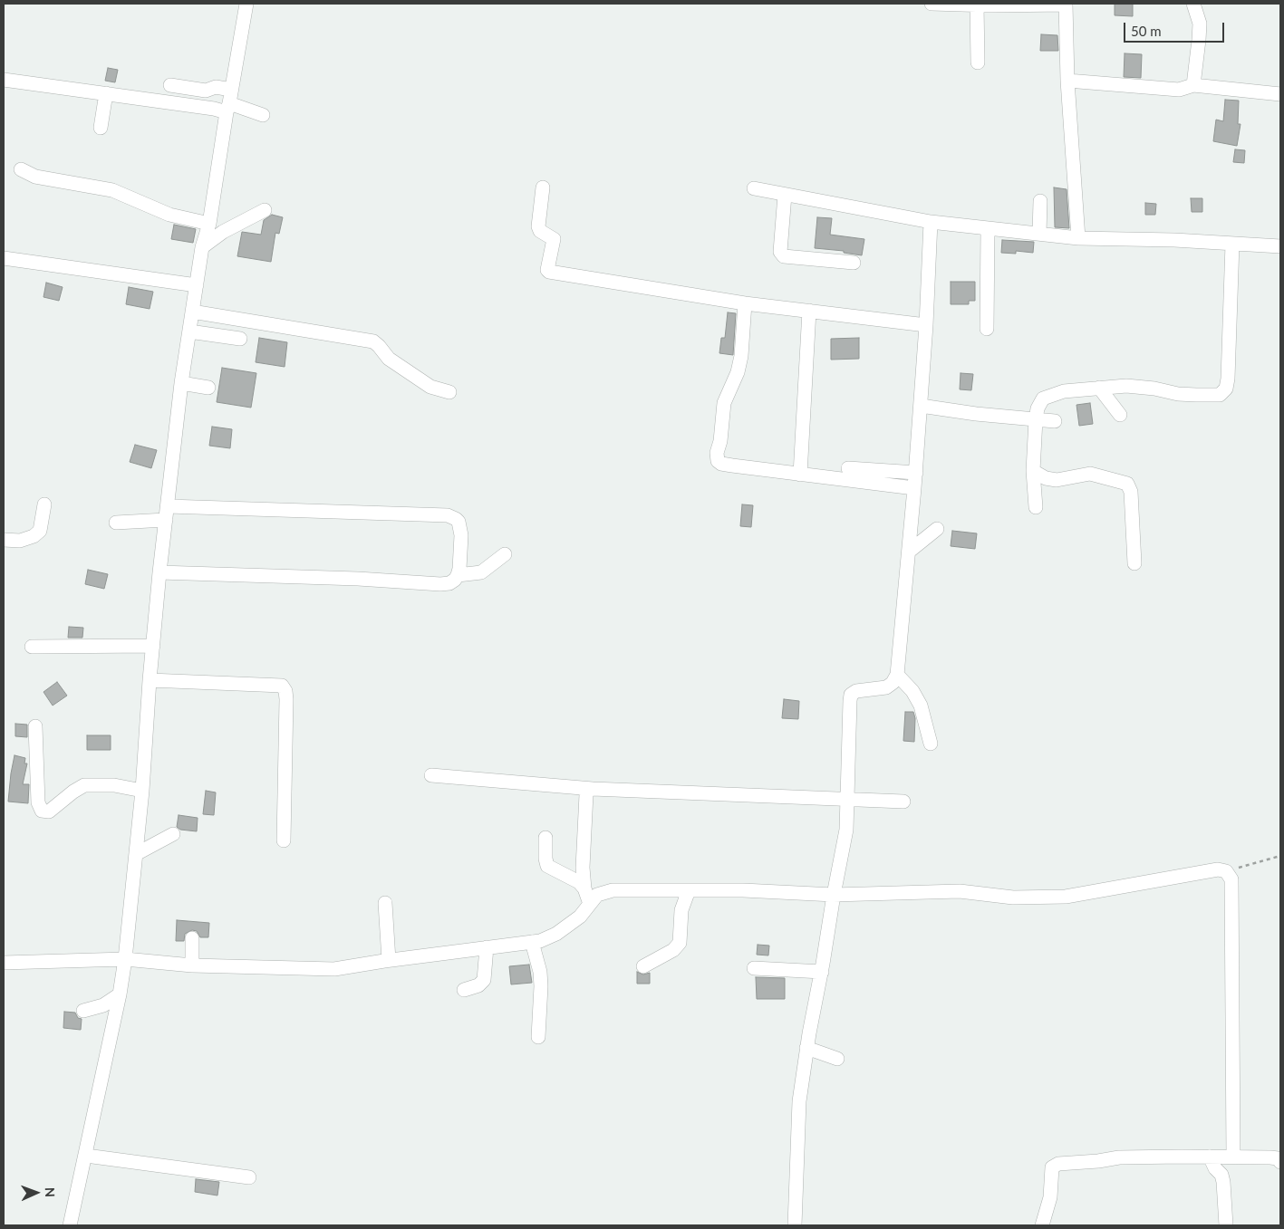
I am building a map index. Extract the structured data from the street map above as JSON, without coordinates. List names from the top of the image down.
{
  "scale_bar": "50 m",
  "north": "right"
}
